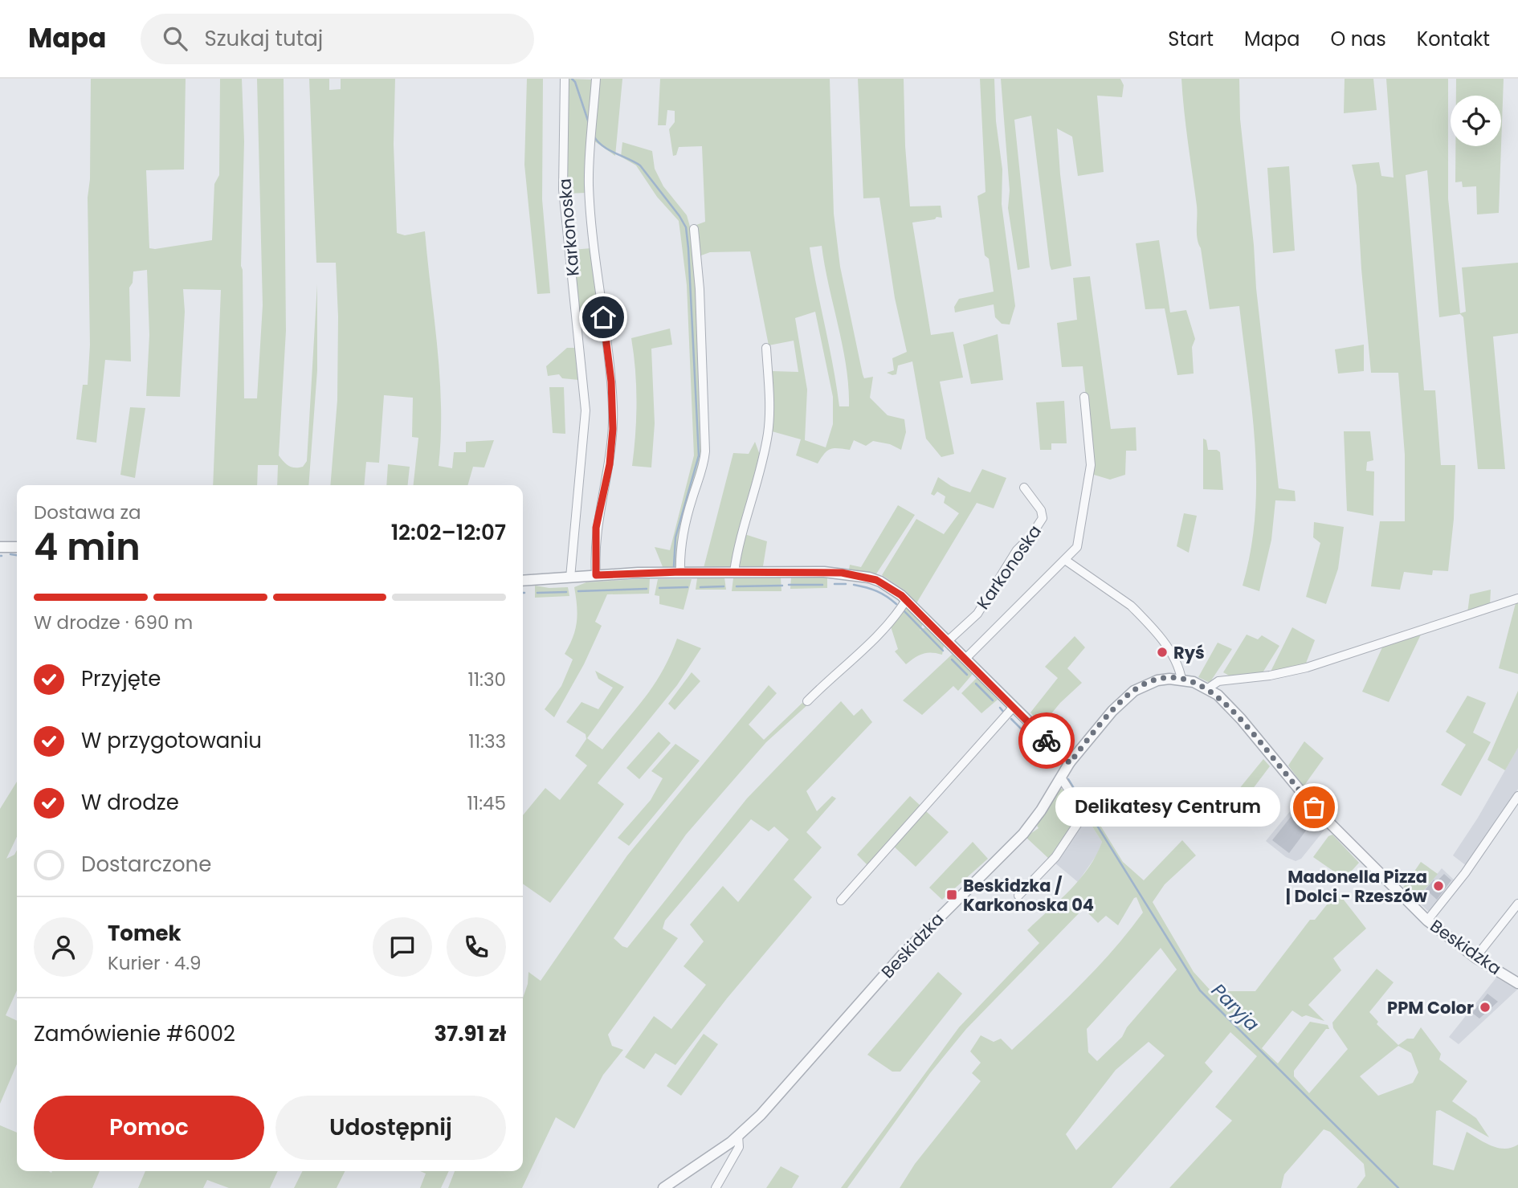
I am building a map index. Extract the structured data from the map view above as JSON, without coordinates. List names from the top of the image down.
{
  "streets": {
    "street": ["Karkonoska", "Beskidzka"]
  },
  "water": ["Paryja"],
  "places": {
    "other": [
      "Ryś",
      "Delikatesy Centrum",
      "Madonella Pizza | Dolci - Rzeszów",
      "PPM Color"
    ],
    "transit": ["Beskidzka / Karkonoska 04"]
  },
  "page": {
    "header": "Mapa",
    "search": "Szukaj tutaj",
    "nav": [
      "Start",
      "Mapa",
      "O nas",
      "Kontakt"
    ],
    "heading": ["4 min", "Dostawa za", "12:02–12:07"],
    "panel": [
      "Tomek",
      "Kurier · 4.9",
      "Zamówienie #6002",
      "37.91 zł"
    ],
    "bar": "W drodze · 690 m",
    "list": [
      ["Przyjęte", "11:30"],
      ["W przygotowaniu", "11:33"],
      ["W drodze", "11:45"],
      "Dostarczone"
    ],
    "bubble": "Delikatesy Centrum",
    "buttons": ["Pomoc", "Udostępnij"]
  }
}
